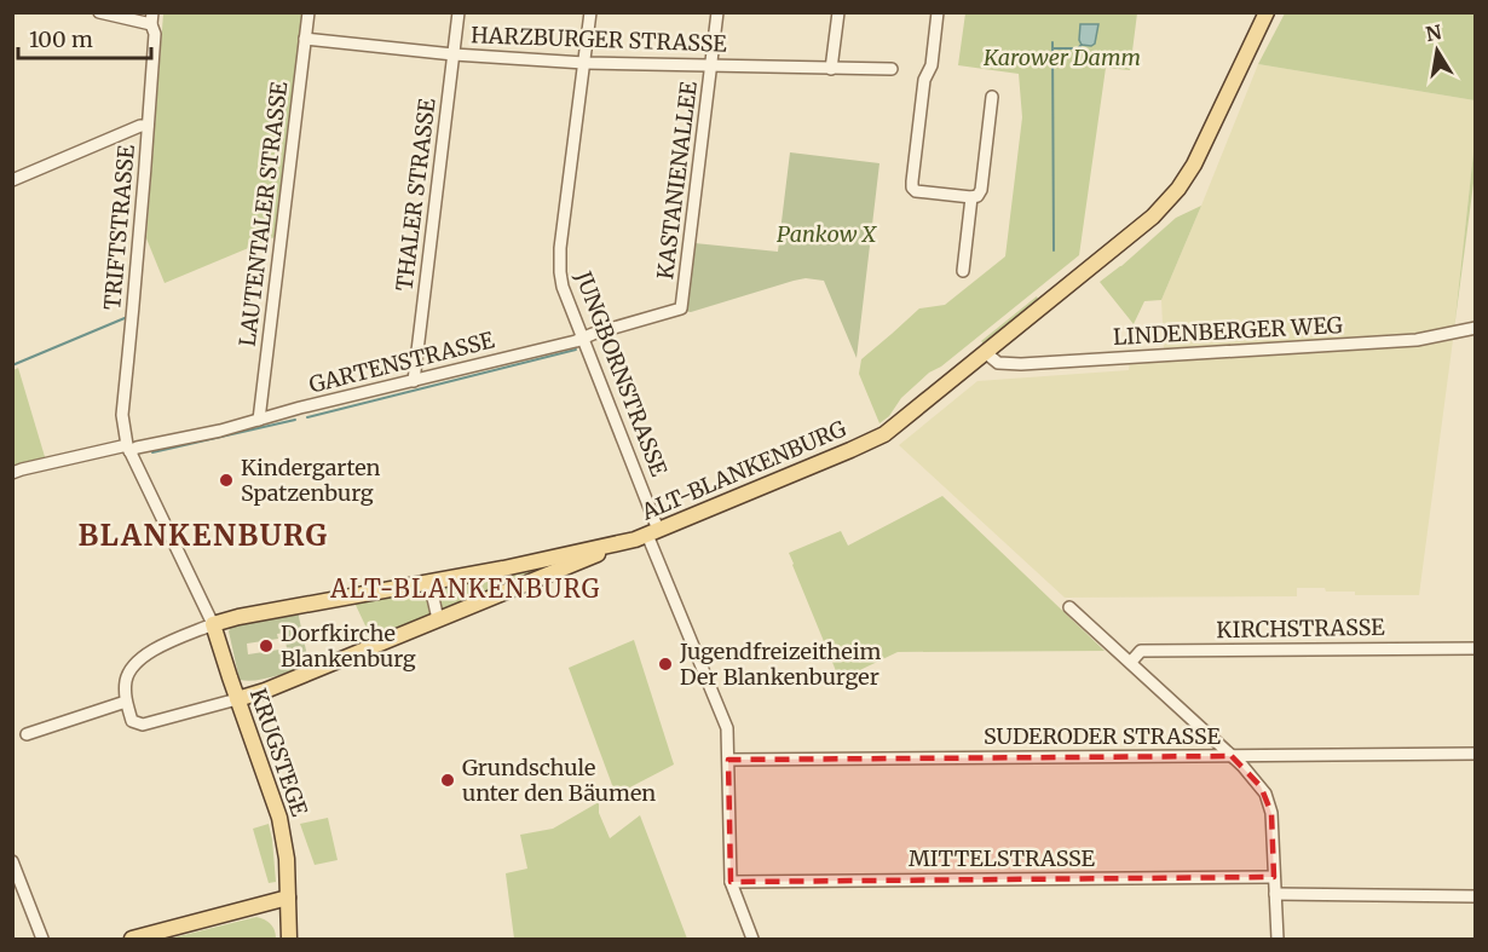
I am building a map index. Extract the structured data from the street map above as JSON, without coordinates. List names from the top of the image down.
{
  "streets": {
    "main road": ["ALT-BLANKENBURG", "KRUGSTEGE"],
    "street": [
      "HARZBURGER STRASSE",
      "KASTANIENALLEE",
      "THALER STRASSE",
      "LAUTENTALER STRASSE",
      "TRIFTSTRASSE",
      "LINDENBERGER WEG",
      "GARTENSTRASSE",
      "JUNGBORNSTRASSE",
      "KIRCHSTRASSE",
      "SUDERODER STRASSE",
      "MITTELSTRASSE"
    ]
  },
  "crossings": [
    ["HARZBURGER STRASSE", "KASTANIENALLEE"],
    ["HARZBURGER STRASSE", "THALER STRASSE"],
    ["HARZBURGER STRASSE", "LAUTENTALER STRASSE"],
    ["HARZBURGER STRASSE", "JUNGBORNSTRASSE"],
    ["KASTANIENALLEE", "GARTENSTRASSE"],
    ["THALER STRASSE", "GARTENSTRASSE"],
    ["LAUTENTALER STRASSE", "GARTENSTRASSE"],
    ["TRIFTSTRASSE", "GARTENSTRASSE"],
    ["TRIFTSTRASSE", "ALT-BLANKENBURG"],
    ["TRIFTSTRASSE", "KRUGSTEGE"],
    ["LINDENBERGER WEG", "ALT-BLANKENBURG"],
    ["GARTENSTRASSE", "JUNGBORNSTRASSE"],
    ["JUNGBORNSTRASSE", "ALT-BLANKENBURG"],
    ["JUNGBORNSTRASSE", "SUDERODER STRASSE"],
    ["JUNGBORNSTRASSE", "MITTELSTRASSE"],
    ["ALT-BLANKENBURG", "KRUGSTEGE"]
  ],
  "districts": ["BLANKENBURG", "ALT-BLANKENBURG"],
  "parks": ["Karower Damm", "Pankow X"],
  "places": [
    "Kindergarten Spatzenburg",
    "Dorfkirche Blankenburg",
    "Jugendfreizeitheim Der Blankenburger",
    "Grundschule unter den Bäumen"
  ],
  "scale_bar": "100 m",
  "north": "top"
}
